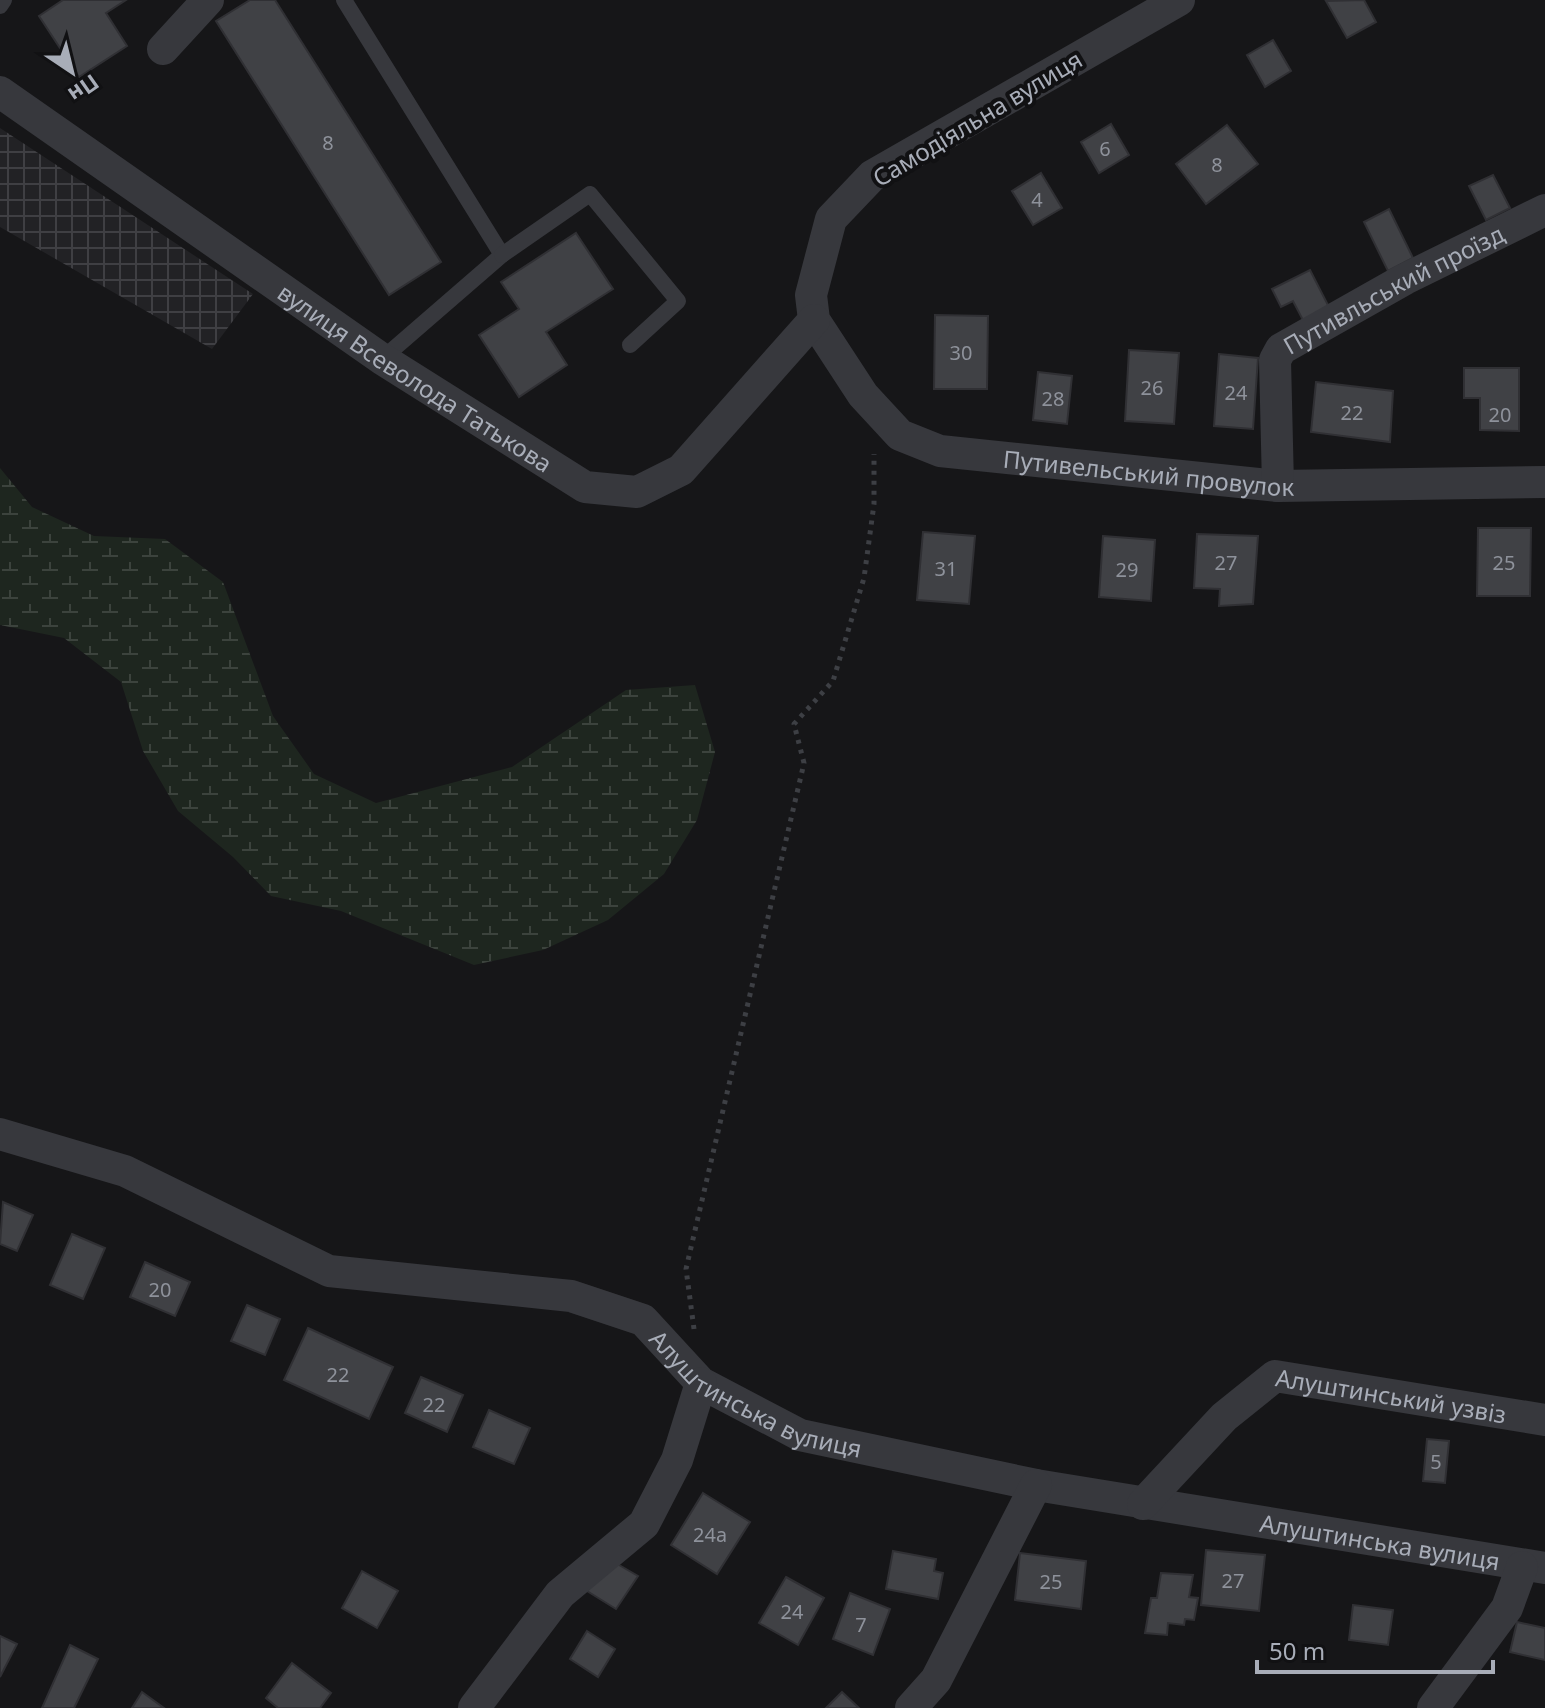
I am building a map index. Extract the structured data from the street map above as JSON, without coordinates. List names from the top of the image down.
{
  "streets": {
    "street": [
      "Самодіяльна вулиця",
      "Путивльський проїзд",
      "вулиця Всеволода Татькова",
      "Путивельський провулок",
      "Алуштинська вулиця",
      "Алуштинський узвіз"
    ]
  },
  "crossings": [
    ["Самодіяльна вулиця", "вулиця Всеволода Татькова"],
    ["Самодіяльна вулиця", "Путивельський провулок"],
    ["Путивльський проїзд", "Путивельський провулок"],
    ["вулиця Всеволода Татькова", "Путивельський провулок"],
    ["Алуштинська вулиця", "Алуштинський узвіз"]
  ],
  "house_numbers": [
    "8",
    "6",
    "8",
    "4",
    "30",
    "26",
    "24",
    "28",
    "22",
    "20",
    "27",
    "25",
    "31",
    "29",
    "20",
    "22",
    "22",
    "5",
    "24а",
    "27",
    "25",
    "24",
    "7"
  ],
  "scale_bar": "50 m",
  "north": "bottom right"
}
